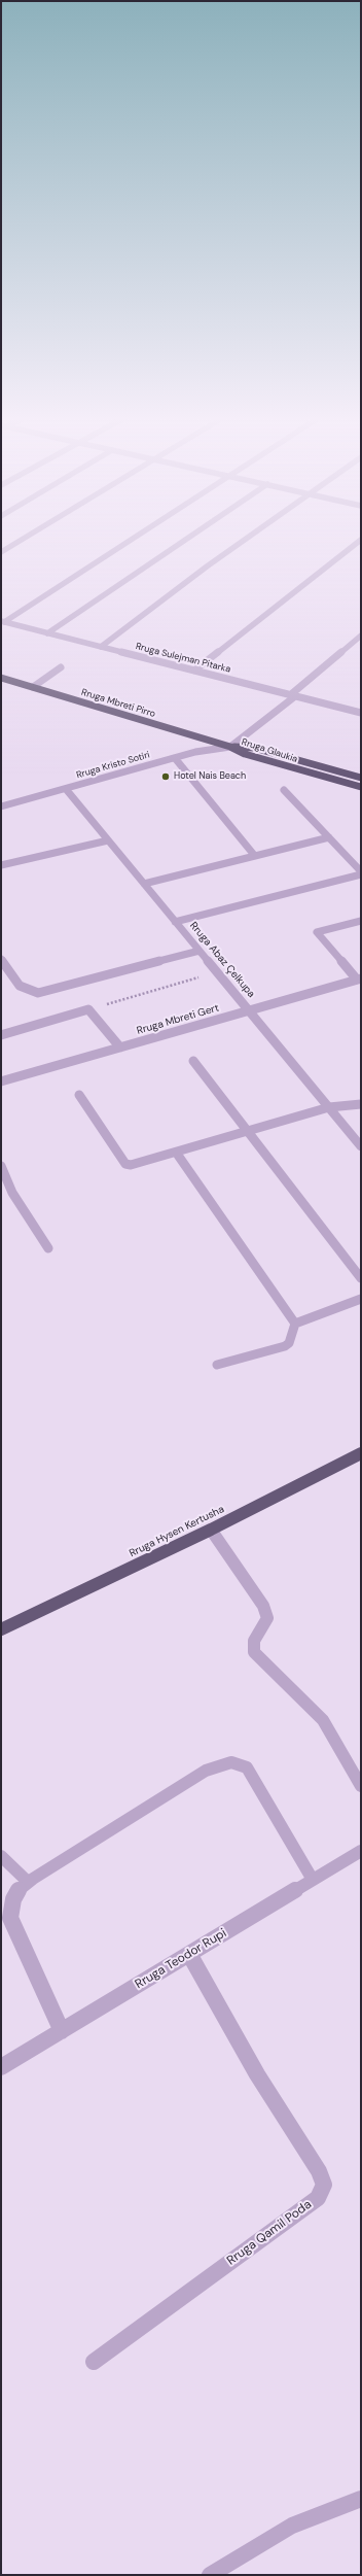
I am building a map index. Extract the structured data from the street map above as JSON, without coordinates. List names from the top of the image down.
{
  "streets": {
    "main road": ["Rruga Mbreti Pirro", "Rruga Glaukia", "Rruga Hysen Kertusha"],
    "street": [
      "Rruga Sulejman Pitarka",
      "Rruga Kristo Sotiri",
      "Rruga Abaz Çelkupa",
      "Rruga Mbreti Gert",
      "Rruga Teodor Rupi",
      "Rruga Qamil Poda"
    ]
  },
  "crossings": [
    ["Rruga Mbreti Pirro", "Rruga Glaukia"],
    ["Rruga Mbreti Pirro", "Rruga Kristo Sotiri"],
    ["Rruga Glaukia", "Rruga Kristo Sotiri"],
    ["Rruga Kristo Sotiri", "Rruga Abaz Çelkupa"],
    ["Rruga Abaz Çelkupa", "Rruga Mbreti Gert"],
    ["Rruga Teodor Rupi", "Rruga Qamil Poda"]
  ],
  "places": ["Hotel Nais Beach"]
}
